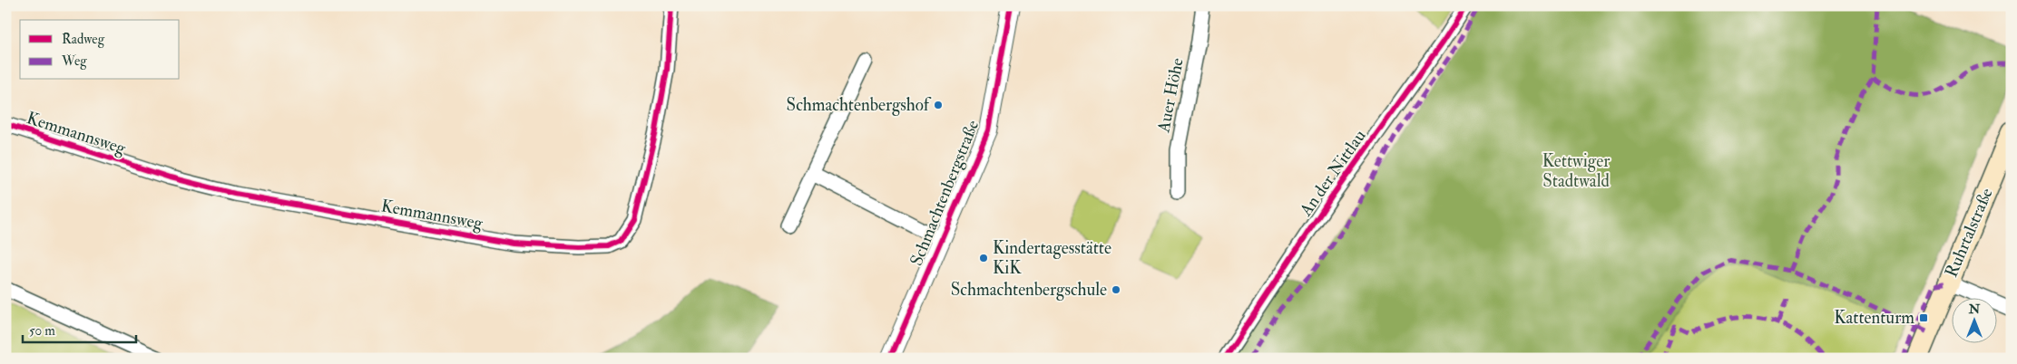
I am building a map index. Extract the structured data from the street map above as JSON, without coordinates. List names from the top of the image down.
{
  "streets": {
    "main road": ["Ruhrtalstraße"],
    "street": [
      "Auer Höhe",
      "Kemmannsweg",
      "An der Nittlau",
      "Schmachtenbergstraße"
    ]
  },
  "parks": ["Kettwiger Stadtwald"],
  "places": {
    "other": ["Schmachtenbergshof", "Kindertagesstätte KiK", "Schmachtenbergschule"],
    "transit": ["Kattenturm"]
  },
  "legend": ["Radweg", "Weg"],
  "scale_bar": "50 m",
  "north": "top"
}
